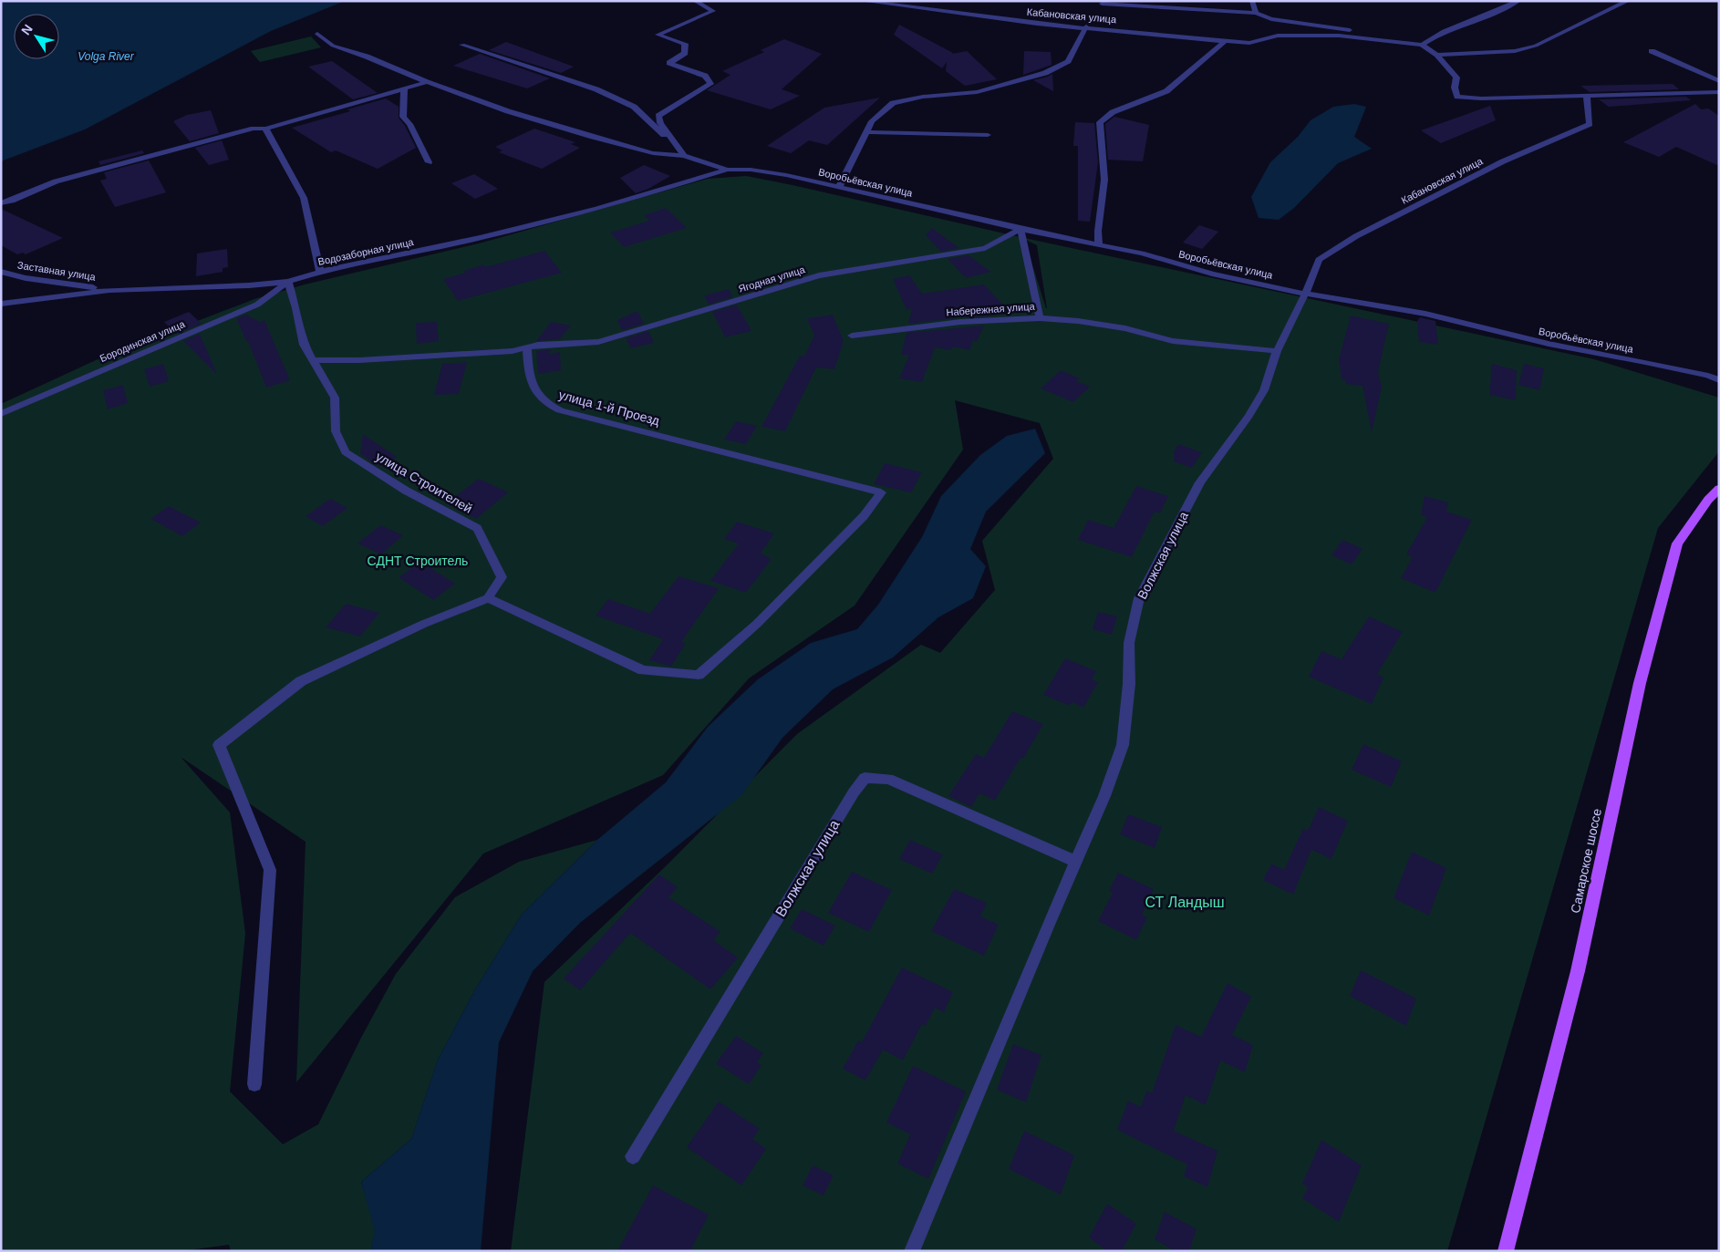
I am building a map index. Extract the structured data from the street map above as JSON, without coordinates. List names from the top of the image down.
{
  "streets": {
    "main road": ["Самарское шоссе"],
    "street": [
      "Кабановская улица",
      "Воробьёвская улица",
      "Водозаборная улица",
      "Заставная улица",
      "Ягодная улица",
      "Набережная улица",
      "Бородинская улица",
      "улица 1-й Проезд",
      "улица Строителей",
      "Волжская улица"
    ]
  },
  "crossings": [
    ["Кабановская улица", "Воробьёвская улица"],
    ["Кабановская улица", "Волжская улица"],
    ["Воробьёвская улица", "Водозаборная улица"],
    ["Воробьёвская улица", "Ягодная улица"],
    ["Воробьёвская улица", "Набережная улица"],
    ["Воробьёвская улица", "Волжская улица"],
    ["Водозаборная улица", "Заставная улица"],
    ["Водозаборная улица", "Бородинская улица"],
    ["Водозаборная улица", "улица Строителей"],
    ["Ягодная улица", "Набережная улица"],
    ["Ягодная улица", "улица 1-й Проезд"],
    ["Бородинская улица", "улица Строителей"],
    ["улица 1-й Проезд", "улица Строителей"]
  ],
  "water": ["Volga River"],
  "parks": ["СДНТ Строитель", "СТ Ландыш"],
  "north": "top left"
}
